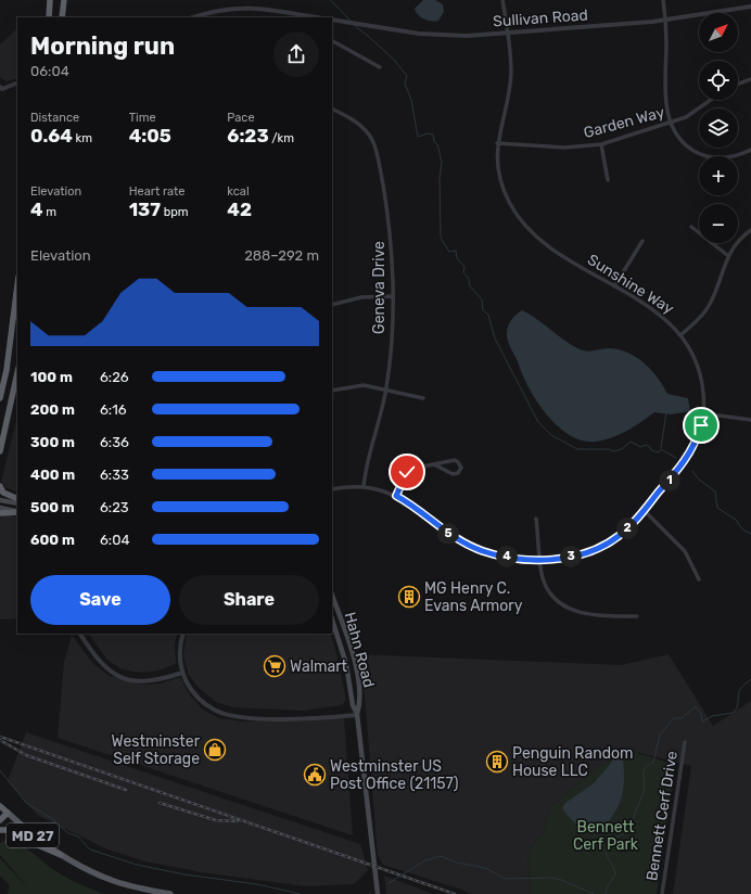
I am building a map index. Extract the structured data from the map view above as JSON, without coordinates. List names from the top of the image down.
{
  "streets": {
    "main road": ["Hahn Road", "MD 27"],
    "street": [
      "Sullivan Road",
      "Garden Way",
      "Sunshine Way",
      "Geneva Drive",
      "Bennett Cerf Drive"
    ]
  },
  "crossings": [
    ["Sullivan Road", "Sunshine Way"],
    ["Garden Way", "Sunshine Way"],
    ["Sunshine Way", "Geneva Drive"]
  ],
  "parks": ["Bennett Cerf Park"],
  "places": {
    "building": ["MG Henry C. Evans Armory", "Penguin Random House LLC"],
    "supermarket": ["Walmart"],
    "shop": ["Westminster Self Storage"],
    "public building": ["Westminster US Post Office (21157)"]
  },
  "north": "top right",
  "page": {
    "map_buttons": ["+", "−"],
    "heading": ["Morning run", "06:04"],
    "stats": [
      ["Distance", "0.64 km"],
      ["Time", "4:05"],
      ["Pace", "6:23 /km"],
      ["Elevation", "4 m"],
      ["Heart rate", "137 bpm"],
      ["kcal", "42"]
    ],
    "chart": ["Elevation", "288–292 m"],
    "list": [
      {
        "name": "100 m",
        "note": "6:26"
      },
      {
        "name": "200 m",
        "note": "6:16"
      },
      {
        "name": "300 m",
        "note": "6:36"
      },
      {
        "name": "400 m",
        "note": "6:33"
      },
      {
        "name": "500 m",
        "note": "6:23"
      },
      {
        "name": "600 m",
        "note": "6:04"
      }
    ],
    "pins": [
      "1",
      "2",
      "5",
      "3",
      "4"
    ],
    "buttons": ["Save", "Share"]
  }
}
